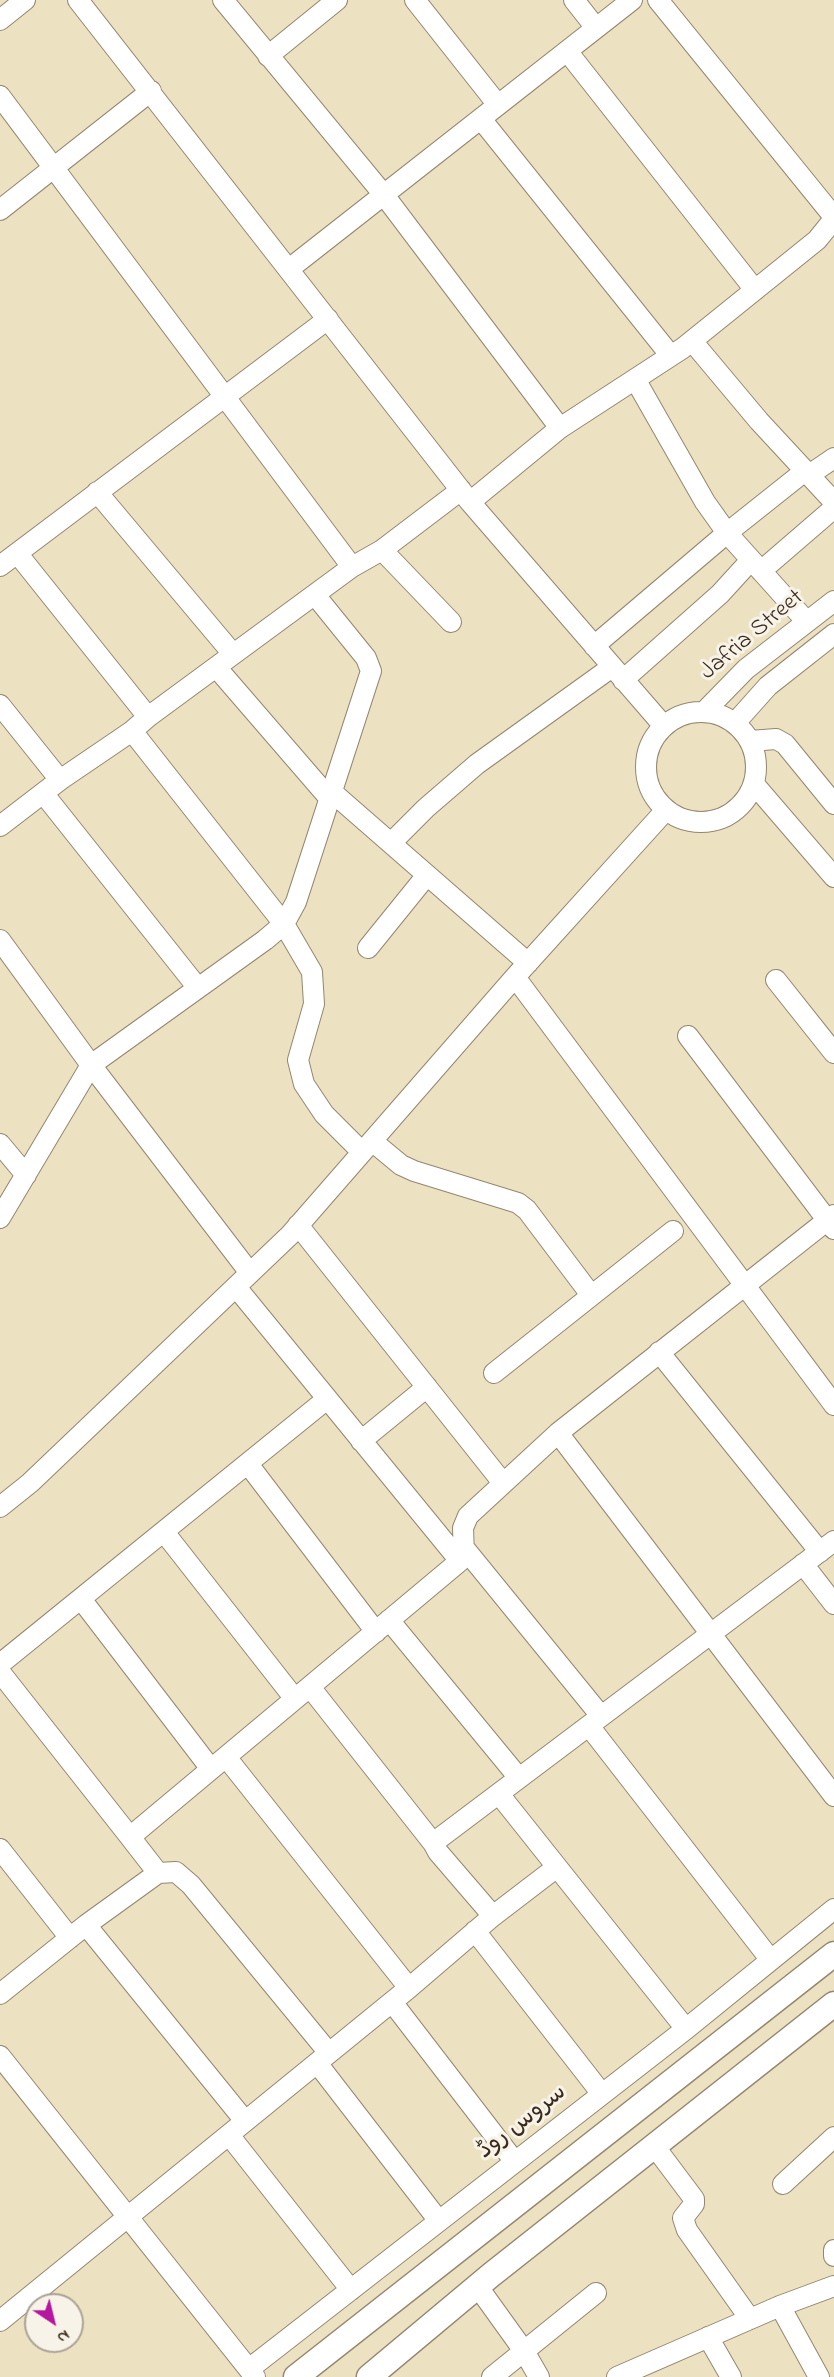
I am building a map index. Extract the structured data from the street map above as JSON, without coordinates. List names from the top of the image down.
{
  "streets": {
    "street": ["Jafria Street", "سروس روڈ"]
  },
  "north": "bottom right"
}
